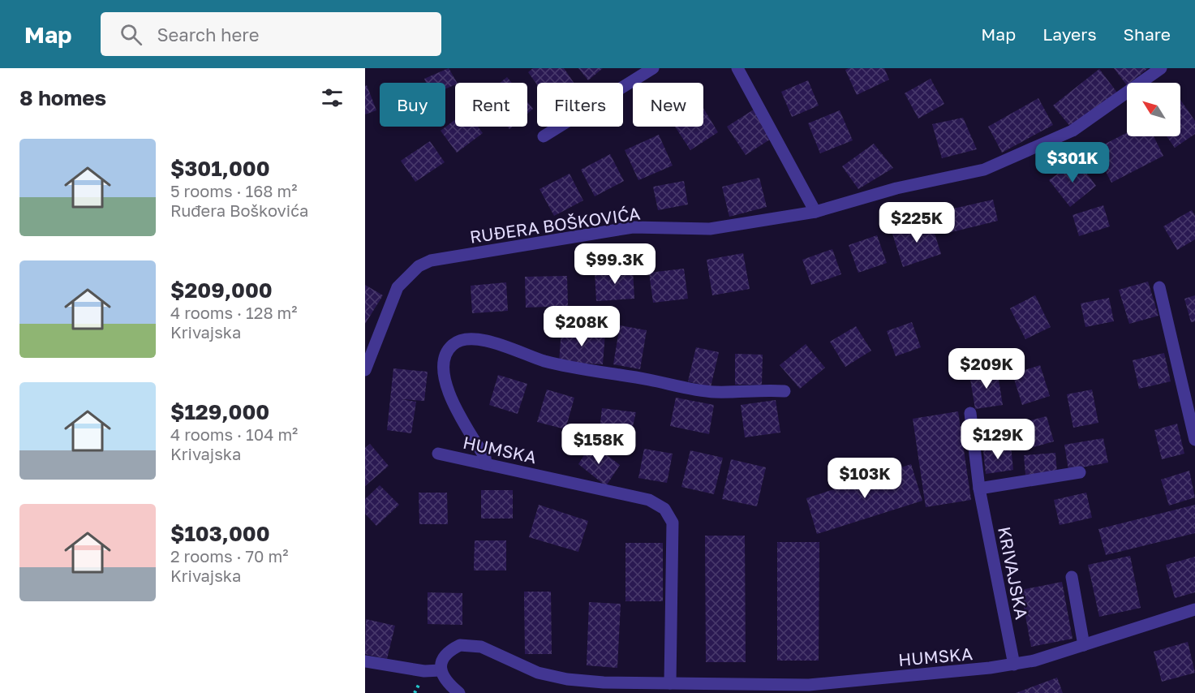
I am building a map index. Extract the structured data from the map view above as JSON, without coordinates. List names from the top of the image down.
{
  "streets": {
    "street": ["RUĐERA BOŠKOVIĆA", "HUMSKA", "KRIVAJSKA"]
  },
  "crossings": [
    ["HUMSKA", "KRIVAJSKA"]
  ],
  "north": "top left",
  "page": {
    "header": "Map",
    "search": "Search here",
    "nav": ["Map", "Layers", "Share"],
    "heading": "8 homes",
    "chip": [
      "Buy",
      "Rent",
      "Filters",
      "New"
    ],
    "list": [
      {
        "name": "$301,000",
        "note": "5 rooms · 168 m² · Ruđera Boškovića"
      },
      {
        "name": "$209,000",
        "note": "4 rooms · 128 m² · Krivajska"
      },
      {
        "name": "$129,000",
        "note": "4 rooms · 104 m² · Krivajska"
      },
      {
        "name": "$103,000",
        "note": "2 rooms · 70 m² · Krivajska"
      }
    ],
    "price": [
      "$301K",
      "$225K",
      "$99.3K",
      "$208K",
      "$209K",
      "$129K",
      "$158K",
      "$103K"
    ]
  }
}
